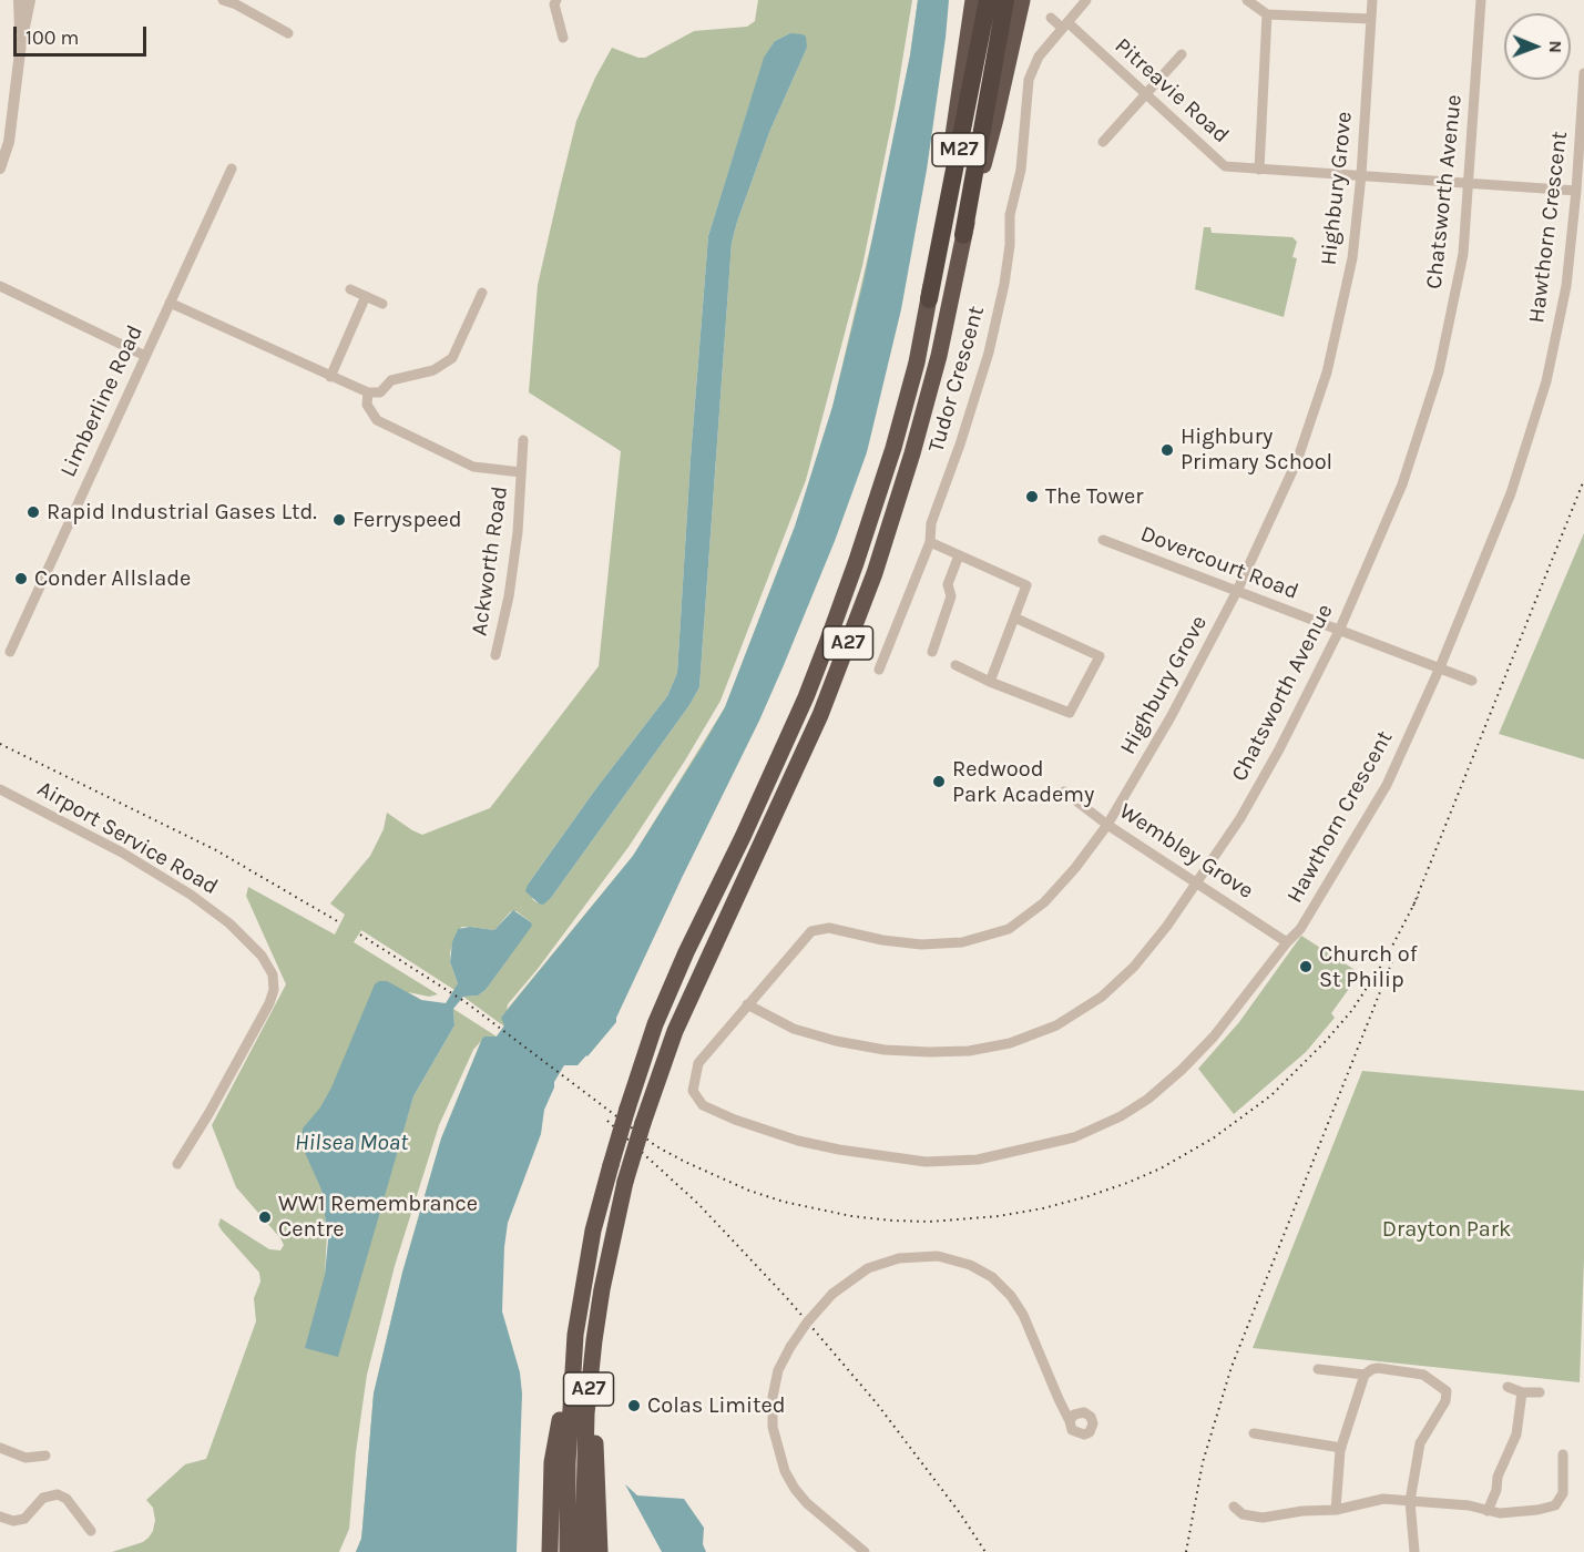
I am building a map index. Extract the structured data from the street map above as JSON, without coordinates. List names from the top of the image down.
{
  "streets": {
    "highway": ["M27", "A27"],
    "street": [
      "Pitreavie Road",
      "Highbury Grove",
      "Chatsworth Avenue",
      "Hawthorn Crescent",
      "Tudor Crescent",
      "Limberline Road",
      "Ackworth Road",
      "Dovercourt Road",
      "Airport Service Road",
      "Wembley Grove"
    ]
  },
  "crossings": [
    ["Pitreavie Road", "Highbury Grove"],
    ["Pitreavie Road", "Chatsworth Avenue"],
    ["Pitreavie Road", "Hawthorn Crescent"],
    ["Pitreavie Road", "Tudor Crescent"],
    ["M27", "A27"],
    ["Highbury Grove", "Chatsworth Avenue"],
    ["Highbury Grove", "Hawthorn Crescent"],
    ["Highbury Grove", "Dovercourt Road"],
    ["Highbury Grove", "Wembley Grove"],
    ["Chatsworth Avenue", "Dovercourt Road"],
    ["Chatsworth Avenue", "Wembley Grove"],
    ["Hawthorn Crescent", "Dovercourt Road"],
    ["Hawthorn Crescent", "Wembley Grove"]
  ],
  "water": ["Hilsea Moat"],
  "parks": ["Drayton Park"],
  "places": [
    "Highbury Primary School",
    "The Tower",
    "Rapid Industrial Gases Ltd.",
    "Ferryspeed",
    "Conder Allslade",
    "Redwood Park Academy",
    "Church of St Philip",
    "WW1 Remembrance Centre",
    "Colas Limited"
  ],
  "scale_bar": "100 m",
  "north": "right"
}
